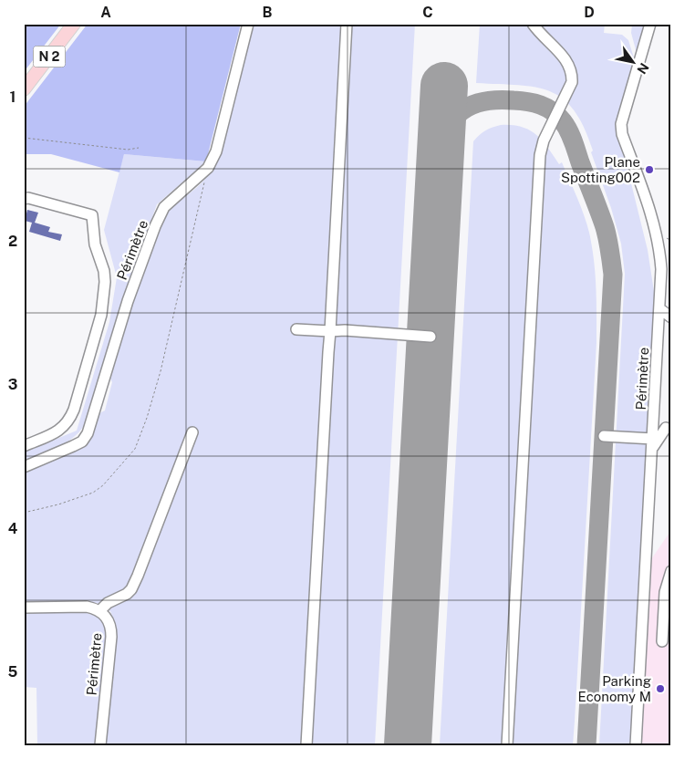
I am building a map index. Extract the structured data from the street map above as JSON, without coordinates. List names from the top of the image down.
{
  "streets": {
    "main road": ["N 2"],
    "lane": ["Périmètre"]
  },
  "places": ["Plane Spotting002", "Parking Economy M"],
  "north": "bottom right",
  "grid": {
    "columns": [
      "A",
      "B",
      "C",
      "D"
    ],
    "rows": [
      "1",
      "2",
      "3",
      "4",
      "5"
    ]
  }
}
